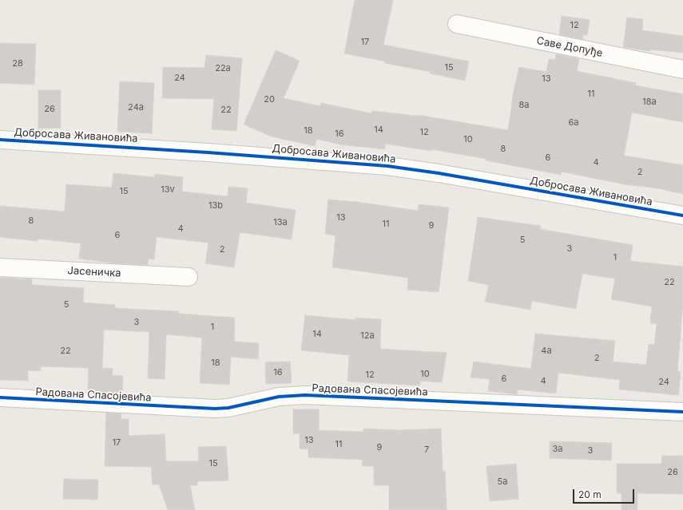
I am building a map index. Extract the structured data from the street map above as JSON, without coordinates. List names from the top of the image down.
{
  "streets": {
    "street": [
      "Саве Допуђе",
      "Добросава Живановића",
      "Јасеничка",
      "Радована Спасојевића"
    ]
  },
  "house_numbers": [
    "12",
    "17",
    "28",
    "15",
    "22a",
    "24",
    "13",
    "11",
    "20",
    "18a",
    "8a",
    "24a",
    "26",
    "22",
    "6a",
    "14",
    "18",
    "12",
    "16",
    "10",
    "8",
    "6",
    "4",
    "2",
    "13v",
    "15",
    "13b",
    "13",
    "8",
    "13a",
    "11",
    "9",
    "4",
    "6",
    "5",
    "3",
    "2",
    "1",
    "22",
    "5",
    "3",
    "1",
    "14",
    "12a",
    "22",
    "4a",
    "2",
    "18",
    "16",
    "10",
    "12",
    "6",
    "4",
    "24",
    "13",
    "17",
    "11",
    "9",
    "3a",
    "7",
    "3",
    "15",
    "26",
    "5a"
  ],
  "scale_bar": "20 m"
}
